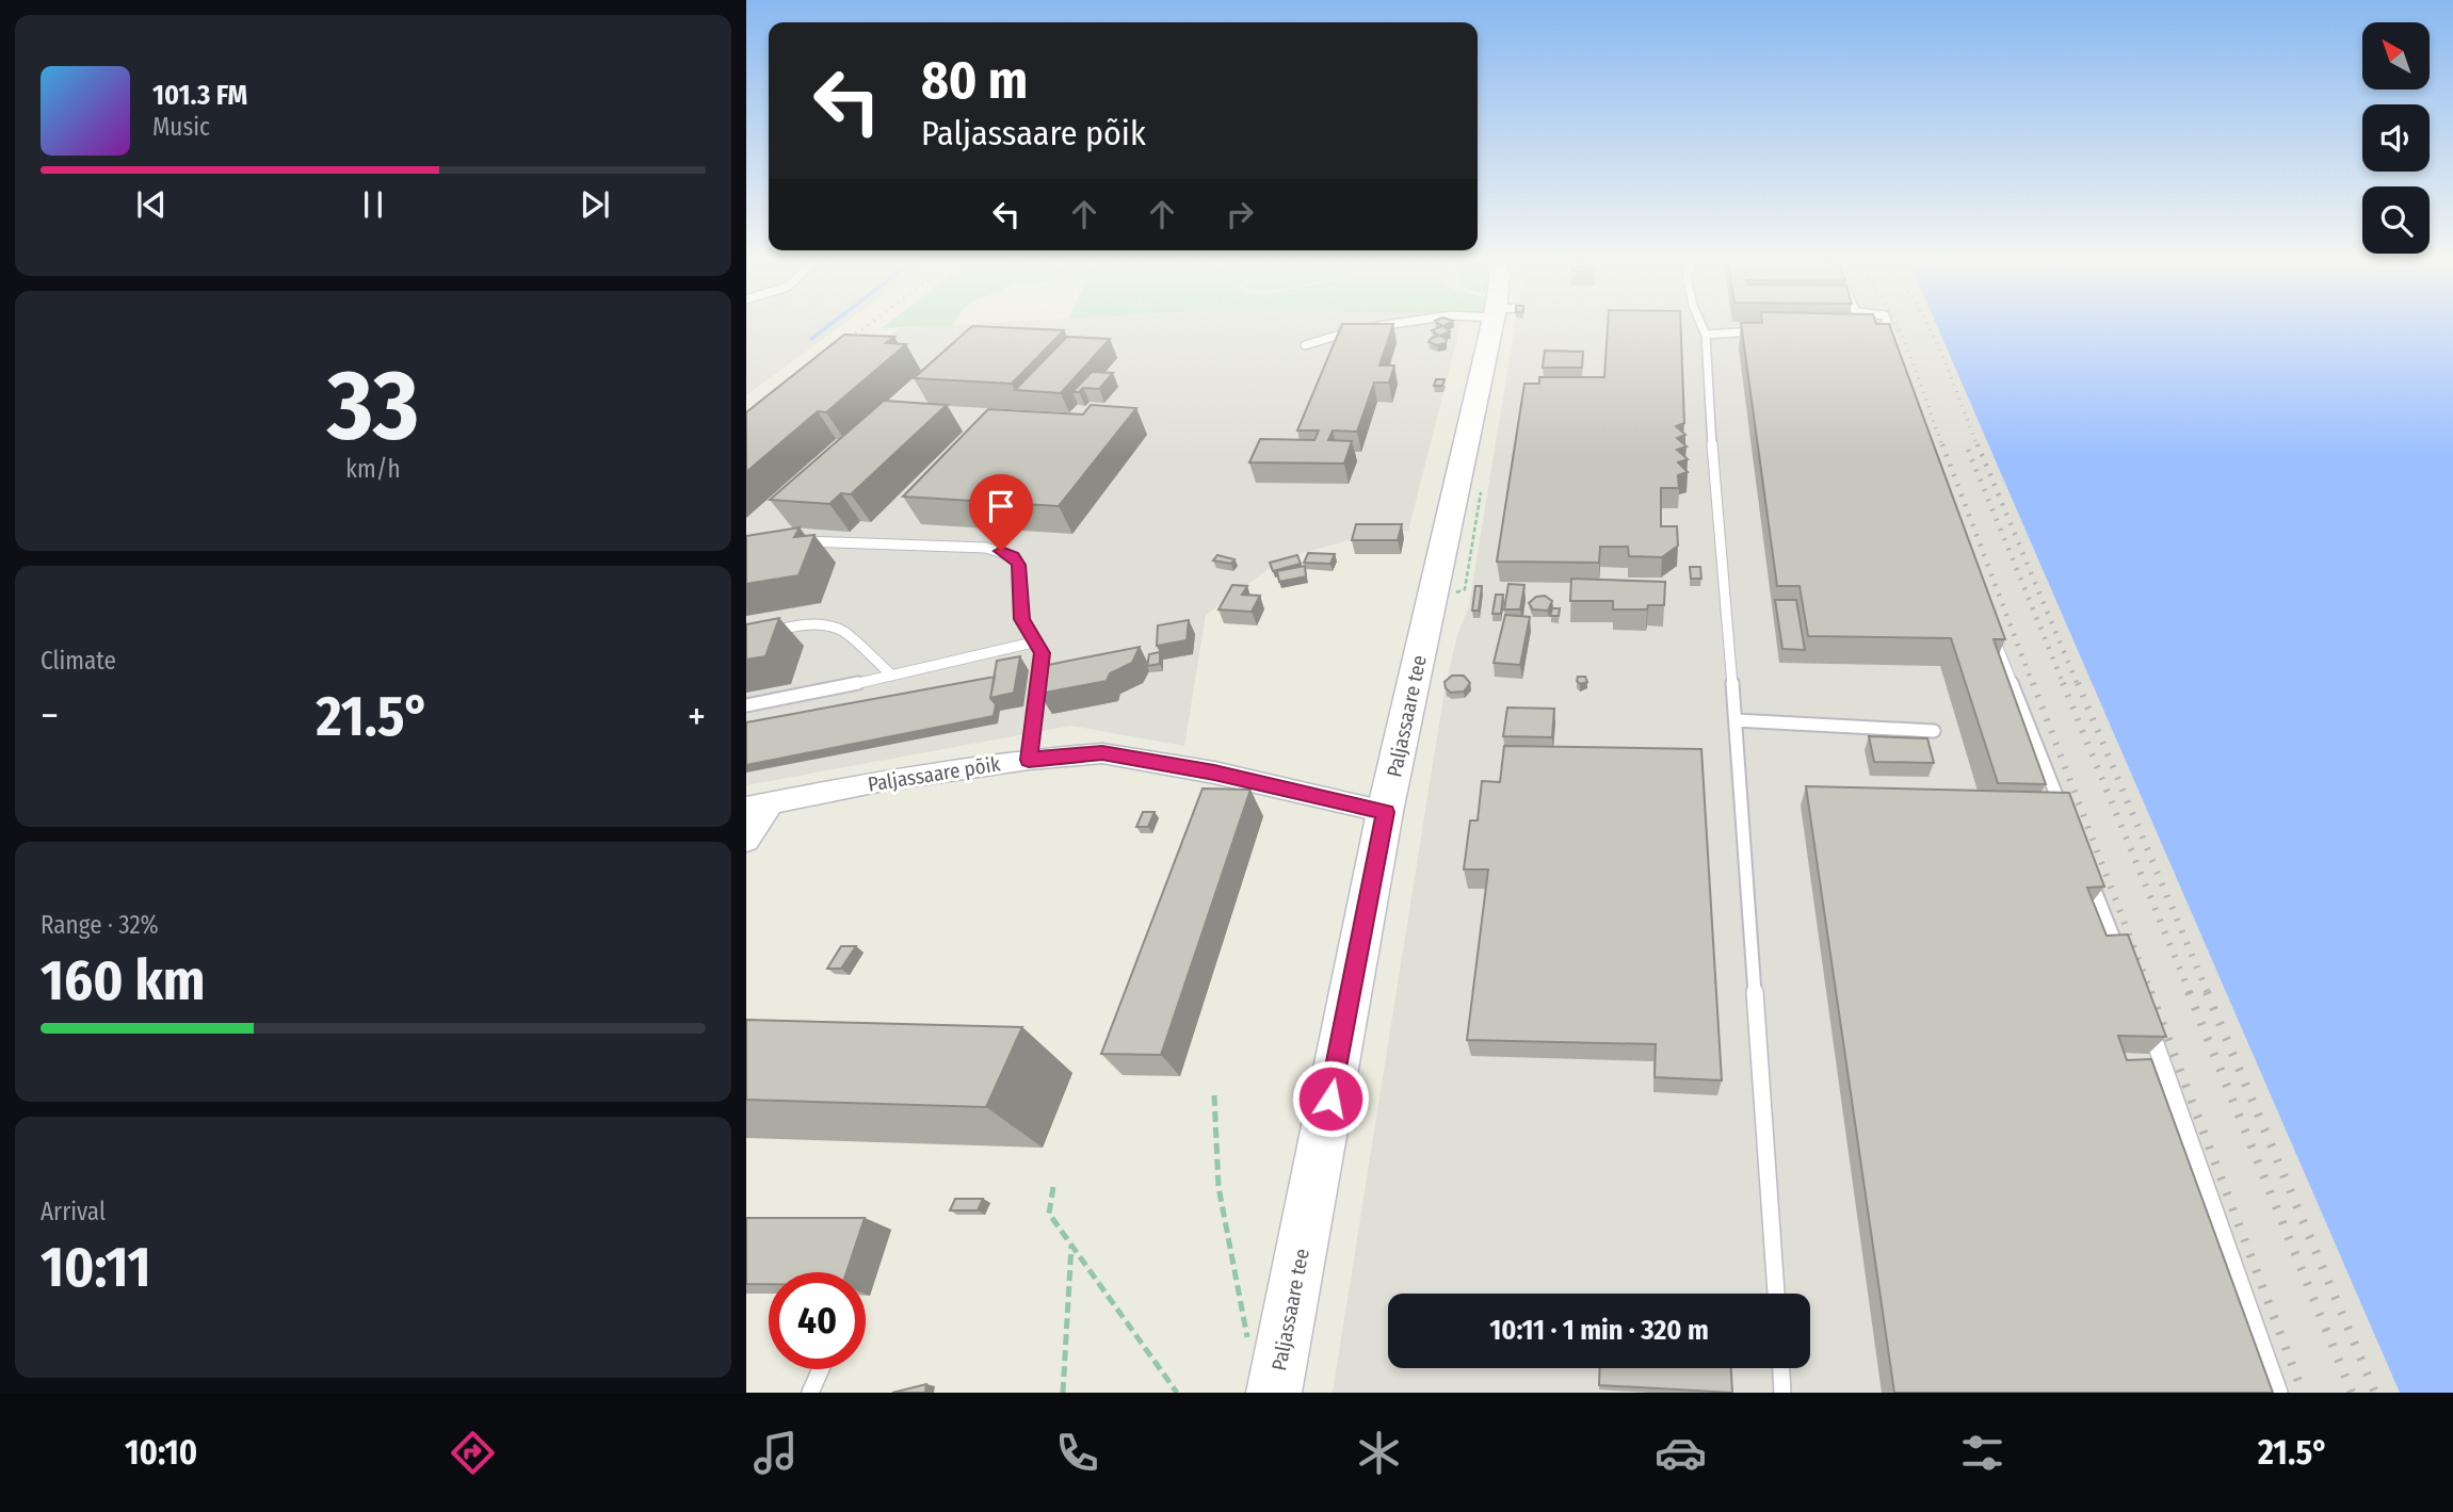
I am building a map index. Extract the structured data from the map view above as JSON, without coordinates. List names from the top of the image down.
{
  "streets": {
    "street": ["Paljassaare tee", "Paljassaare põik"]
  },
  "crossings": [
    ["Paljassaare tee", "Paljassaare põik"]
  ],
  "north": "top left",
  "page": {
    "turn": ["80 m", "Paljassaare põik"],
    "song": ["101.3 FM", "Music"],
    "tile": [
      ["33", "km/h"],
      "Climate",
      ["Range · 32%", "160 km"],
      ["Arrival", "10:11"]
    ],
    "heat": ["−", "21.5°", "+"],
    "limit": "40",
    "trip": "10:11 · 1 min · 320 m",
    "tabs": ["10:10", "21.5°"]
  }
}
